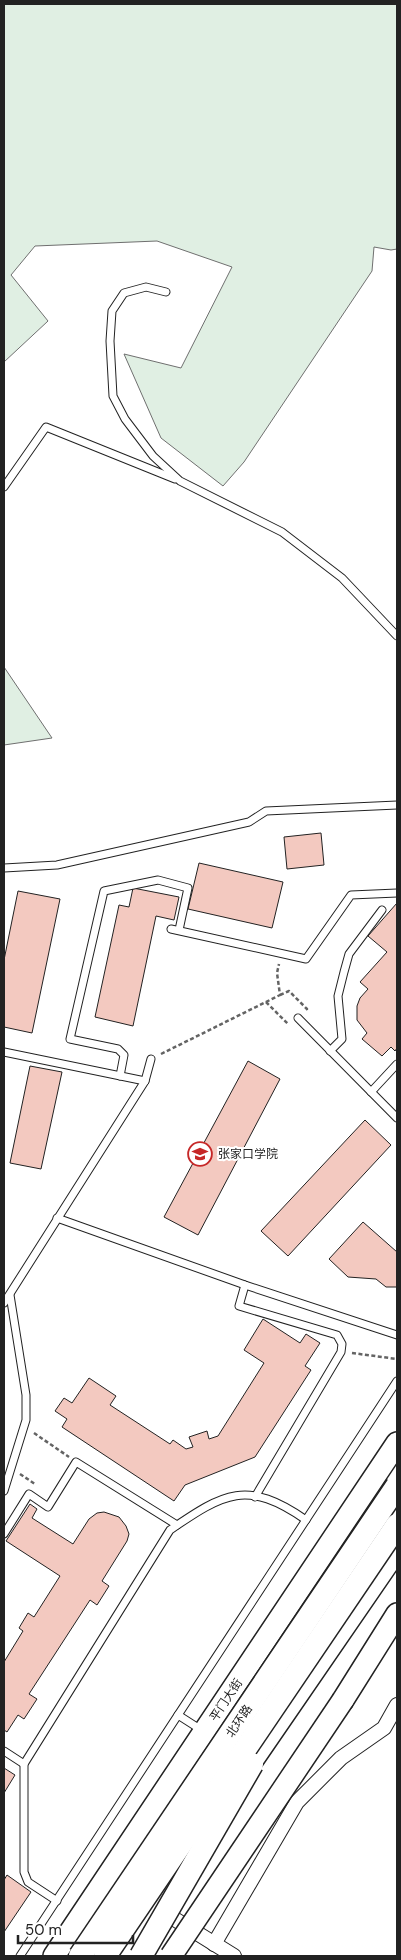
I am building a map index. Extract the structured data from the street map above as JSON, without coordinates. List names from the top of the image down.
{
  "streets": {
    "highway": ["北环路"],
    "main road": ["平门大街"]
  },
  "places": {
    "school or university": ["张家口学院"]
  },
  "scale_bar": "50 m"
}
